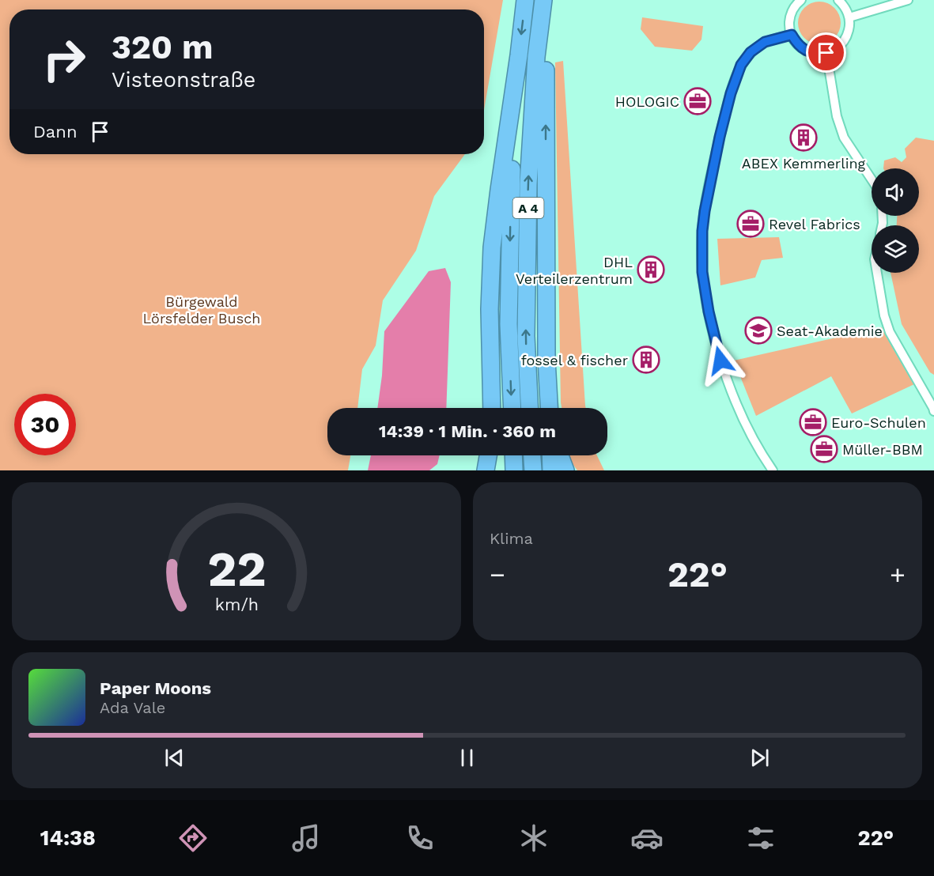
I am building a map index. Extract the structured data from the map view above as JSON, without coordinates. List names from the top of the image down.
{
  "streets": {
    "highway": ["A 4"]
  },
  "parks": ["Bürgewald Lörsfelder Busch"],
  "places": {
    "office": [
      "HOLOGIC",
      "Revel Fabrics",
      "Euro-Schulen",
      "Müller-BBM"
    ],
    "building": ["ABEX Kemmerling", "DHL Verteilerzentrum", "fossel & fischer"],
    "school or university": ["Seat-Akademie"]
  },
  "page": {
    "turn": ["320 m", "Visteonstraße"],
    "then": "Dann",
    "limit": "30",
    "trip": "14:39 · 1 Min. · 360 m",
    "tile": "Klima",
    "heat": ["−", "22°", "+"],
    "song": ["Paper Moons", "Ada Vale"],
    "tabs": ["14:38", "22°"],
    "gauge": ["22", "km/h"]
  }
}
